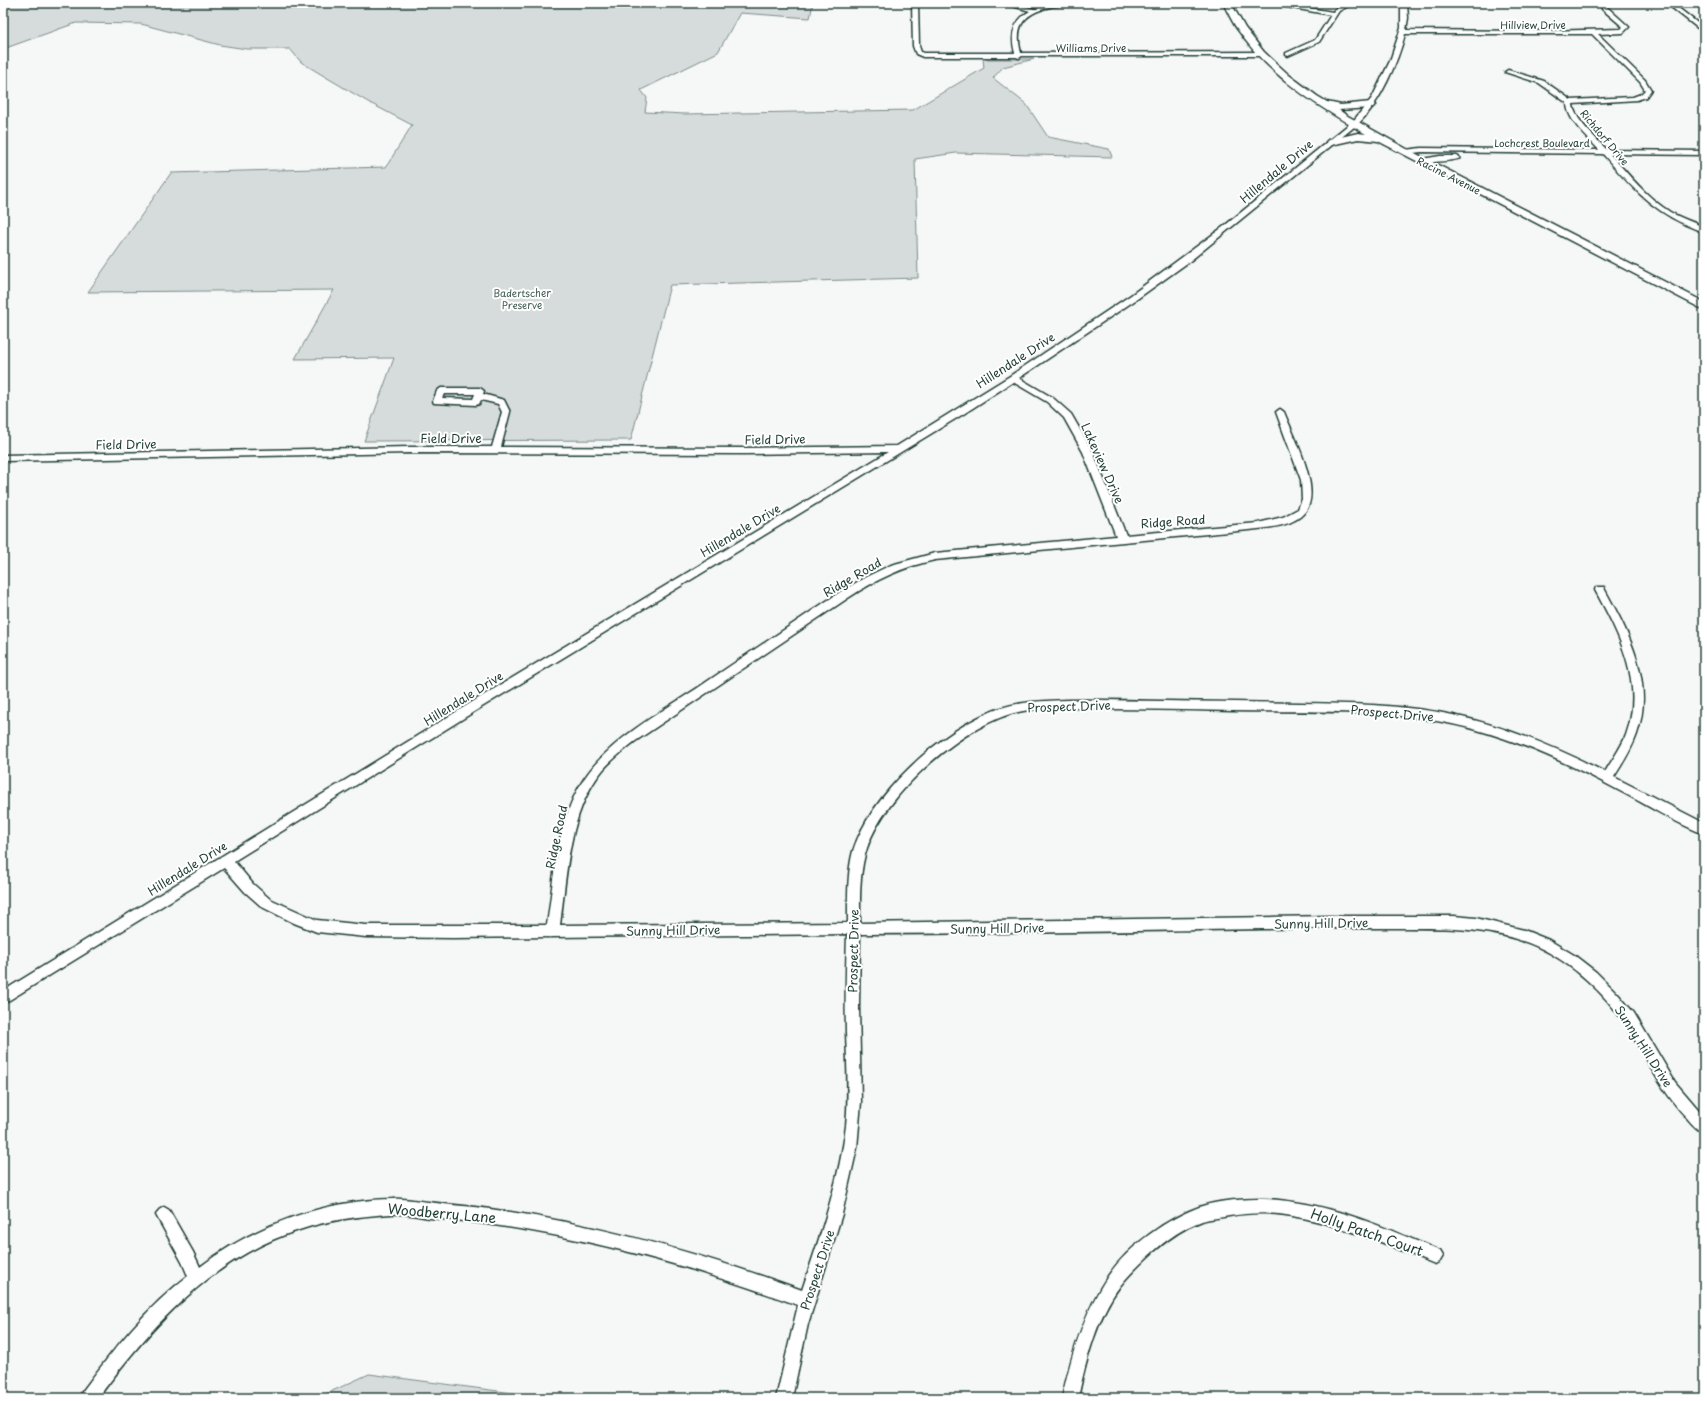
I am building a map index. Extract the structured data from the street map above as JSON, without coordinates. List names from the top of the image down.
{
  "streets": {
    "main road": ["Racine Avenue"],
    "street": [
      "Hillview Drive",
      "Williams Drive",
      "Richdorf Drive",
      "Lochcrest Boulevard",
      "Hillendale Drive",
      "Field Drive",
      "Lakeview Drive",
      "Ridge Road",
      "Prospect Drive",
      "Sunny Hill Drive",
      "Woodberry Lane",
      "Holly Patch Court"
    ]
  },
  "crossings": [
    ["Hillview Drive", "Richdorf Drive"],
    ["Hillview Drive", "Hillendale Drive"],
    ["Williams Drive", "Racine Avenue"],
    ["Richdorf Drive", "Lochcrest Boulevard"],
    ["Lochcrest Boulevard", "Racine Avenue"],
    ["Hillendale Drive", "Racine Avenue"],
    ["Hillendale Drive", "Field Drive"],
    ["Hillendale Drive", "Lakeview Drive"],
    ["Hillendale Drive", "Sunny Hill Drive"],
    ["Lakeview Drive", "Ridge Road"],
    ["Ridge Road", "Sunny Hill Drive"],
    ["Prospect Drive", "Sunny Hill Drive"],
    ["Prospect Drive", "Woodberry Lane"]
  ],
  "parks": ["Badertscher Preserve"]
}
